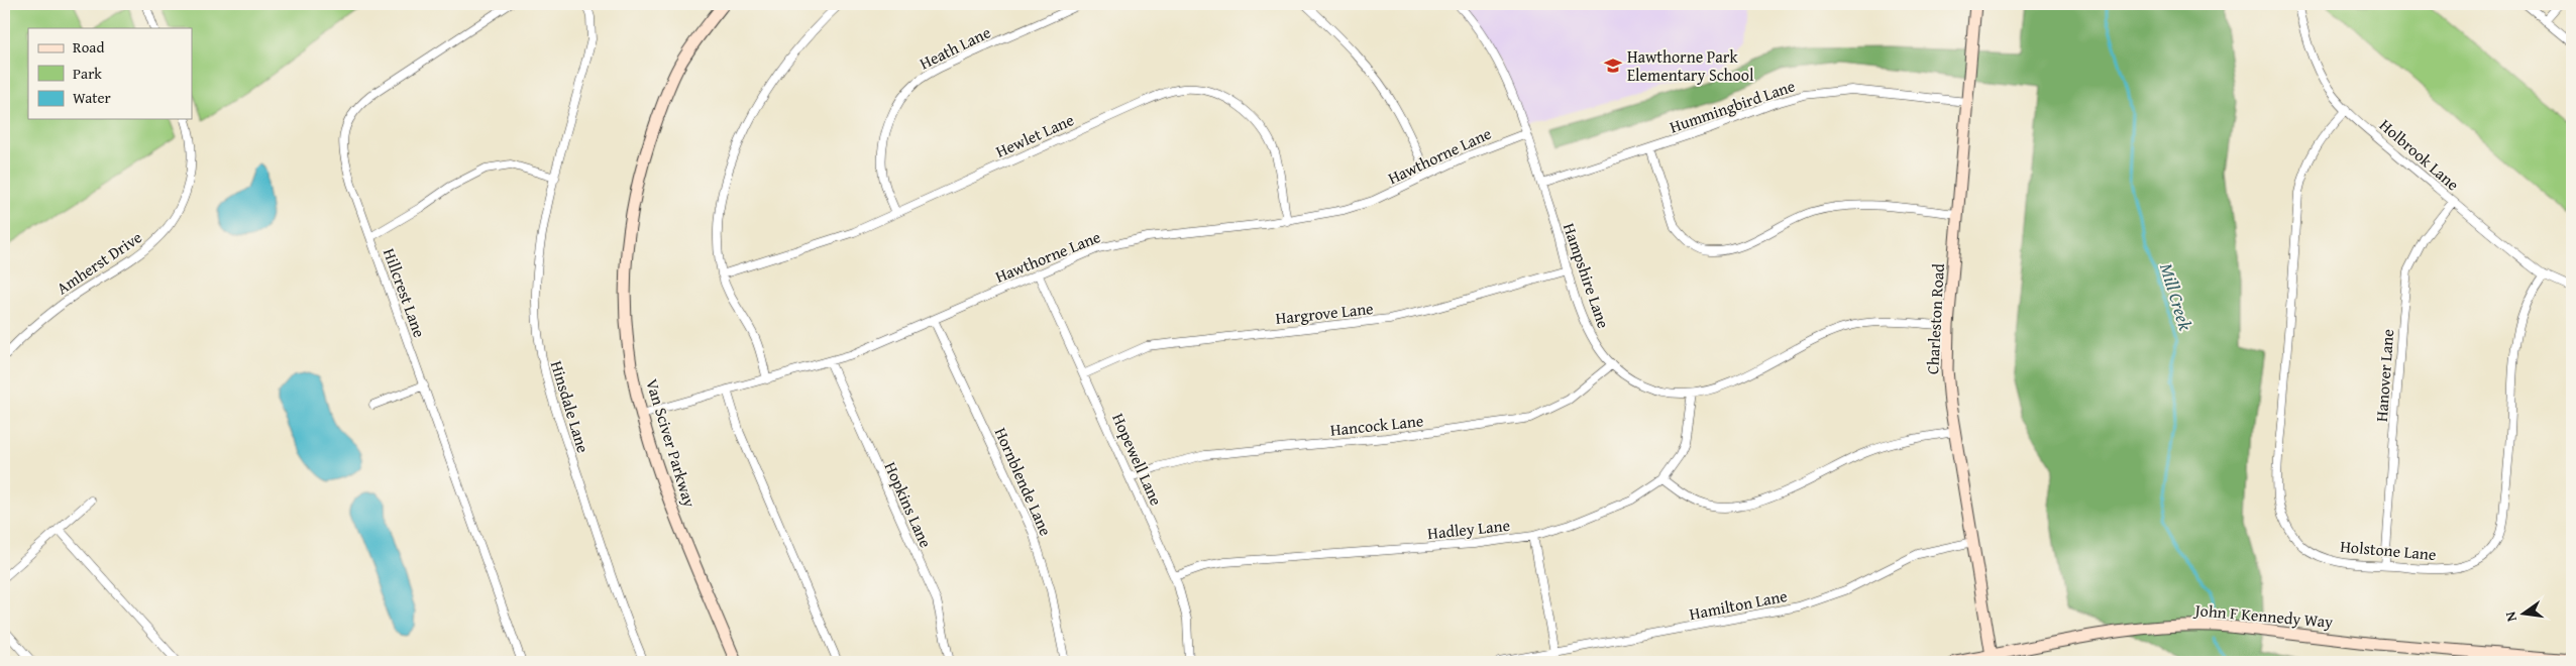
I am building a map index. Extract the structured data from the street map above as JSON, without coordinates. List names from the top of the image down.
{
  "streets": {
    "street": [
      "Heath Lane",
      "Hummingbird Lane",
      "Hewlet Lane",
      "Holbrook Lane",
      "Hawthorne Lane",
      "Amherst Drive",
      "Hampshire Lane",
      "Hillcrest Lane",
      "Hargrove Lane",
      "Charleston Road",
      "Hanover Lane",
      "Hinsdale Lane",
      "Hancock Lane",
      "Van Sciver Parkway",
      "Hopewell Lane",
      "Hornblende Lane",
      "Hopkins Lane",
      "Hadley Lane",
      "Holstone Lane",
      "Hamilton Lane",
      "John F Kennedy Way"
    ]
  },
  "crossings": [
    ["Heath Lane", "Hewlet Lane"],
    ["Hummingbird Lane", "Hampshire Lane"],
    ["Hummingbird Lane", "Charleston Road"],
    ["Hewlet Lane", "Hawthorne Lane"],
    ["Holbrook Lane", "Hanover Lane"],
    ["Holbrook Lane", "Holstone Lane"],
    ["Hawthorne Lane", "Hampshire Lane"],
    ["Hawthorne Lane", "Van Sciver Parkway"],
    ["Hawthorne Lane", "Hopewell Lane"],
    ["Hawthorne Lane", "Hornblende Lane"],
    ["Hawthorne Lane", "Hopkins Lane"],
    ["Hampshire Lane", "Hargrove Lane"],
    ["Hampshire Lane", "Charleston Road"],
    ["Hampshire Lane", "Hancock Lane"],
    ["Hampshire Lane", "Hadley Lane"],
    ["Hargrove Lane", "Hopewell Lane"],
    ["Charleston Road", "Hamilton Lane"],
    ["Charleston Road", "John F Kennedy Way"],
    ["Hanover Lane", "Holstone Lane"],
    ["Hancock Lane", "Hopewell Lane"],
    ["Hopewell Lane", "Hadley Lane"]
  ],
  "water": ["Mill Creek"],
  "places": {
    "school or university": ["Hawthorne Park Elementary School"]
  },
  "legend": ["Road", "Park", "Water"],
  "north": "left"
}
